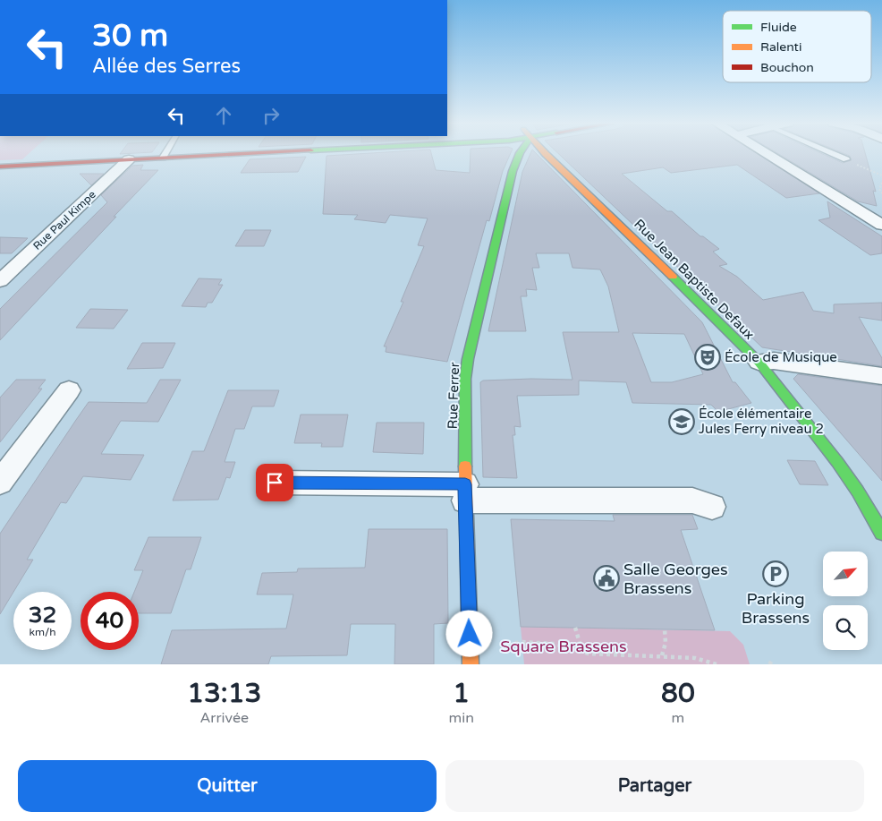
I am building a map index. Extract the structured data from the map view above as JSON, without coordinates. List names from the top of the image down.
{
  "streets": {
    "street": ["Rue Paul Kimpe", "Rue Jean Baptiste Defaux", "Rue Ferrer"]
  },
  "parks": ["Square Brassens"],
  "places": {
    "theatre": ["École de Musique"],
    "school or university": ["École élémentaire Jules Ferry niveau 2"],
    "parking": ["Parking Brassens"],
    "public building": ["Salle Georges Brassens"]
  },
  "legend": ["Fluide", "Ralenti", "Bouchon"],
  "north": "top right",
  "page": {
    "turn": ["30 m", "Allée des Serres"],
    "speed": "32 km/h",
    "limit": "40",
    "eta": [
      "13:13",
      "Arrivée",
      "1",
      "min",
      "80",
      "m"
    ],
    "buttons": ["Quitter", "Partager"]
  }
}
